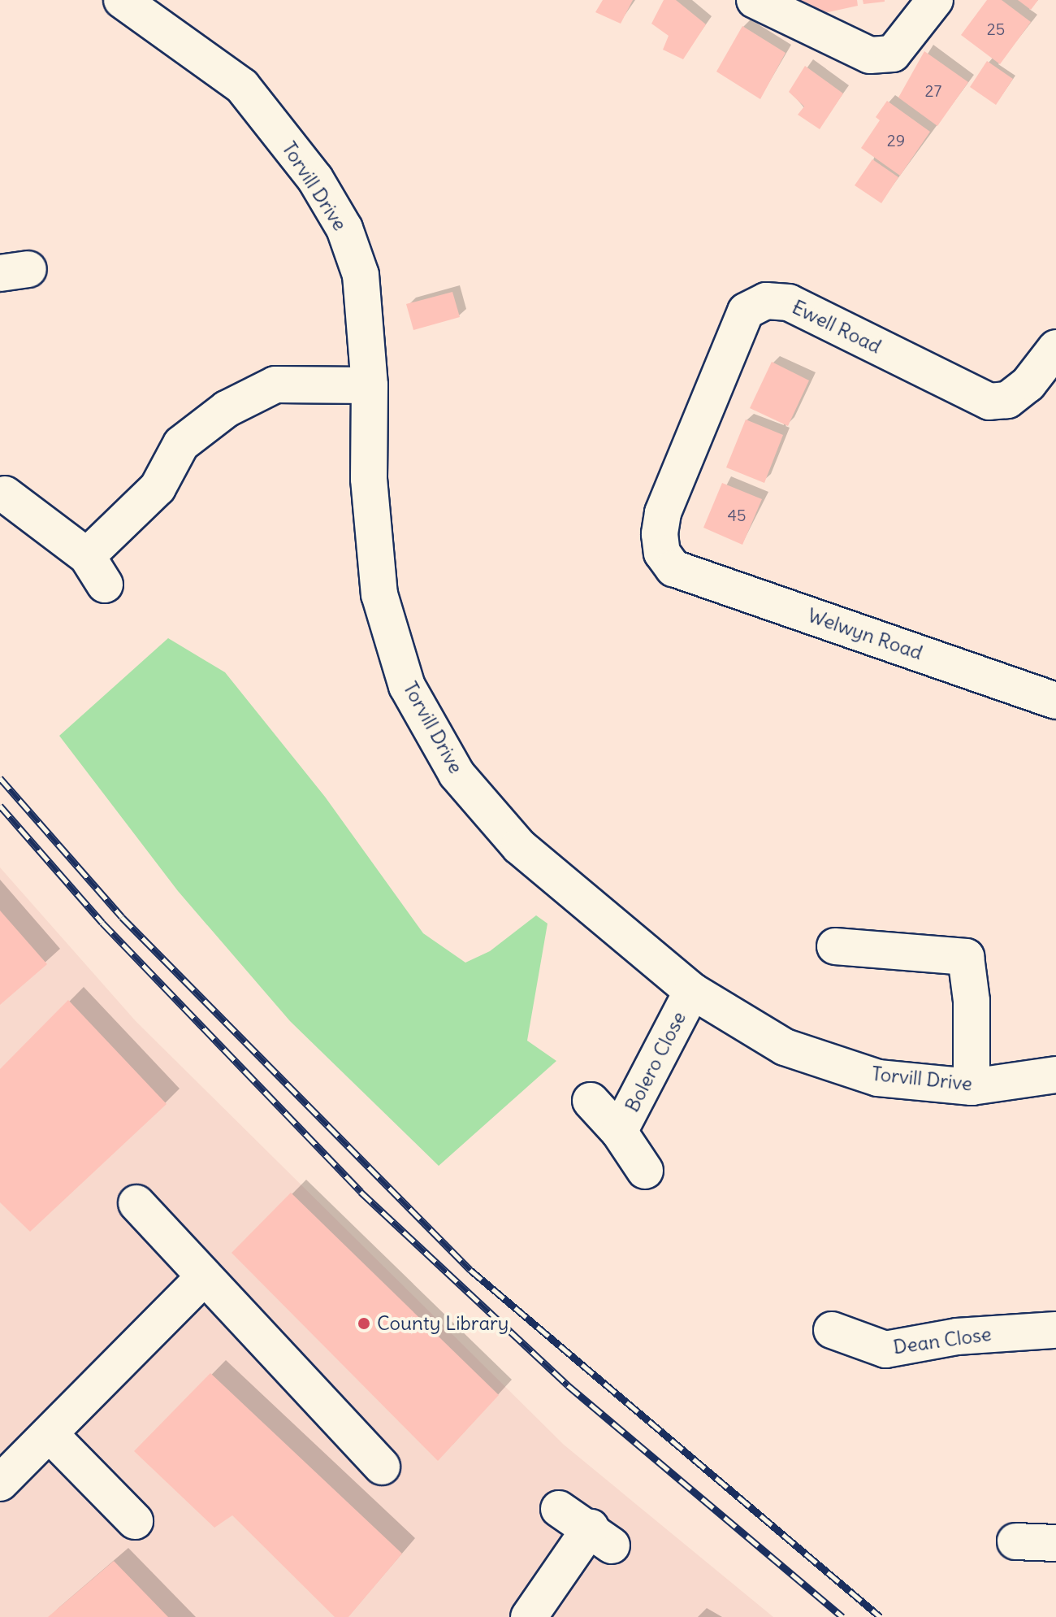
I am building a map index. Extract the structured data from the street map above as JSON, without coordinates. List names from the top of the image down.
{
  "streets": {
    "street": [
      "Torvill Drive",
      "Ewell Road",
      "Welwyn Road",
      "Bolero Close",
      "Dean Close"
    ]
  },
  "crossings": [
    ["Torvill Drive", "Bolero Close"],
    ["Ewell Road", "Welwyn Road"]
  ],
  "places": ["County Library"],
  "house_numbers": [
    "25",
    "27",
    "29",
    "45"
  ]
}
